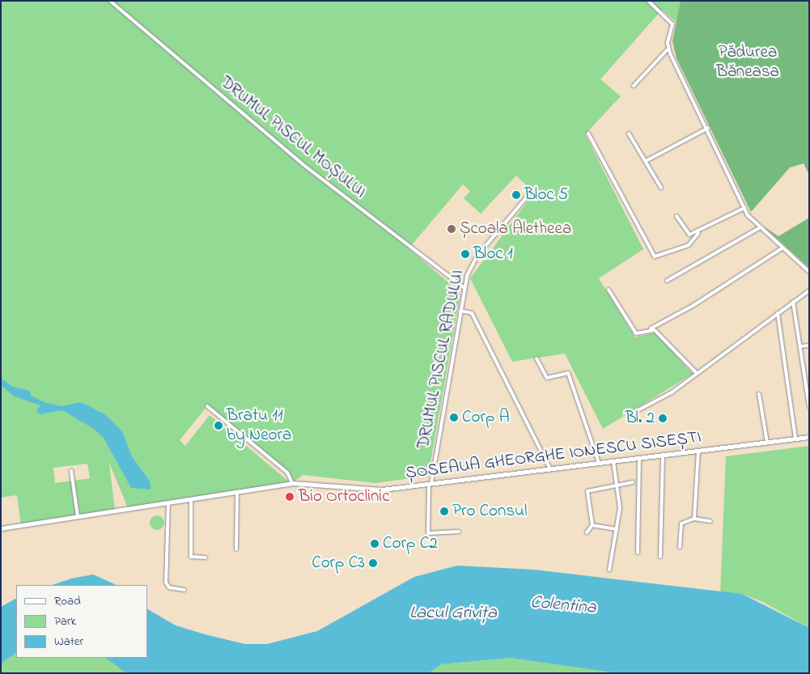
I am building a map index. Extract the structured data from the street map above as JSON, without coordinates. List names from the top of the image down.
{
  "streets": {
    "main road": ["ȘOSEAUA GHEORGHE IONESCU SISEȘTI"],
    "street": ["DRUMUL PISCUL MOȘULUI", "DRUMUL PISCUL RADULUI"]
  },
  "crossings": [
    ["DRUMUL PISCUL MOȘULUI", "DRUMUL PISCUL RADULUI"],
    ["DRUMUL PISCUL RADULUI", "ȘOSEAUA GHEORGHE IONESCU SISEȘTI"]
  ],
  "water": ["Colentina", "Lacul Grivița"],
  "parks": ["Pădurea Băneasa"],
  "places": [
    "Bloc 5",
    "Școala Aletheea",
    "Bloc 1",
    "Corp A",
    "Bl. 2",
    "Bratu 11 by Neora",
    "Bio Ortoclinic",
    "Pro Consul",
    "Corp C2",
    "Corp C3"
  ],
  "legend": ["Road", "Park", "Water"]
}
